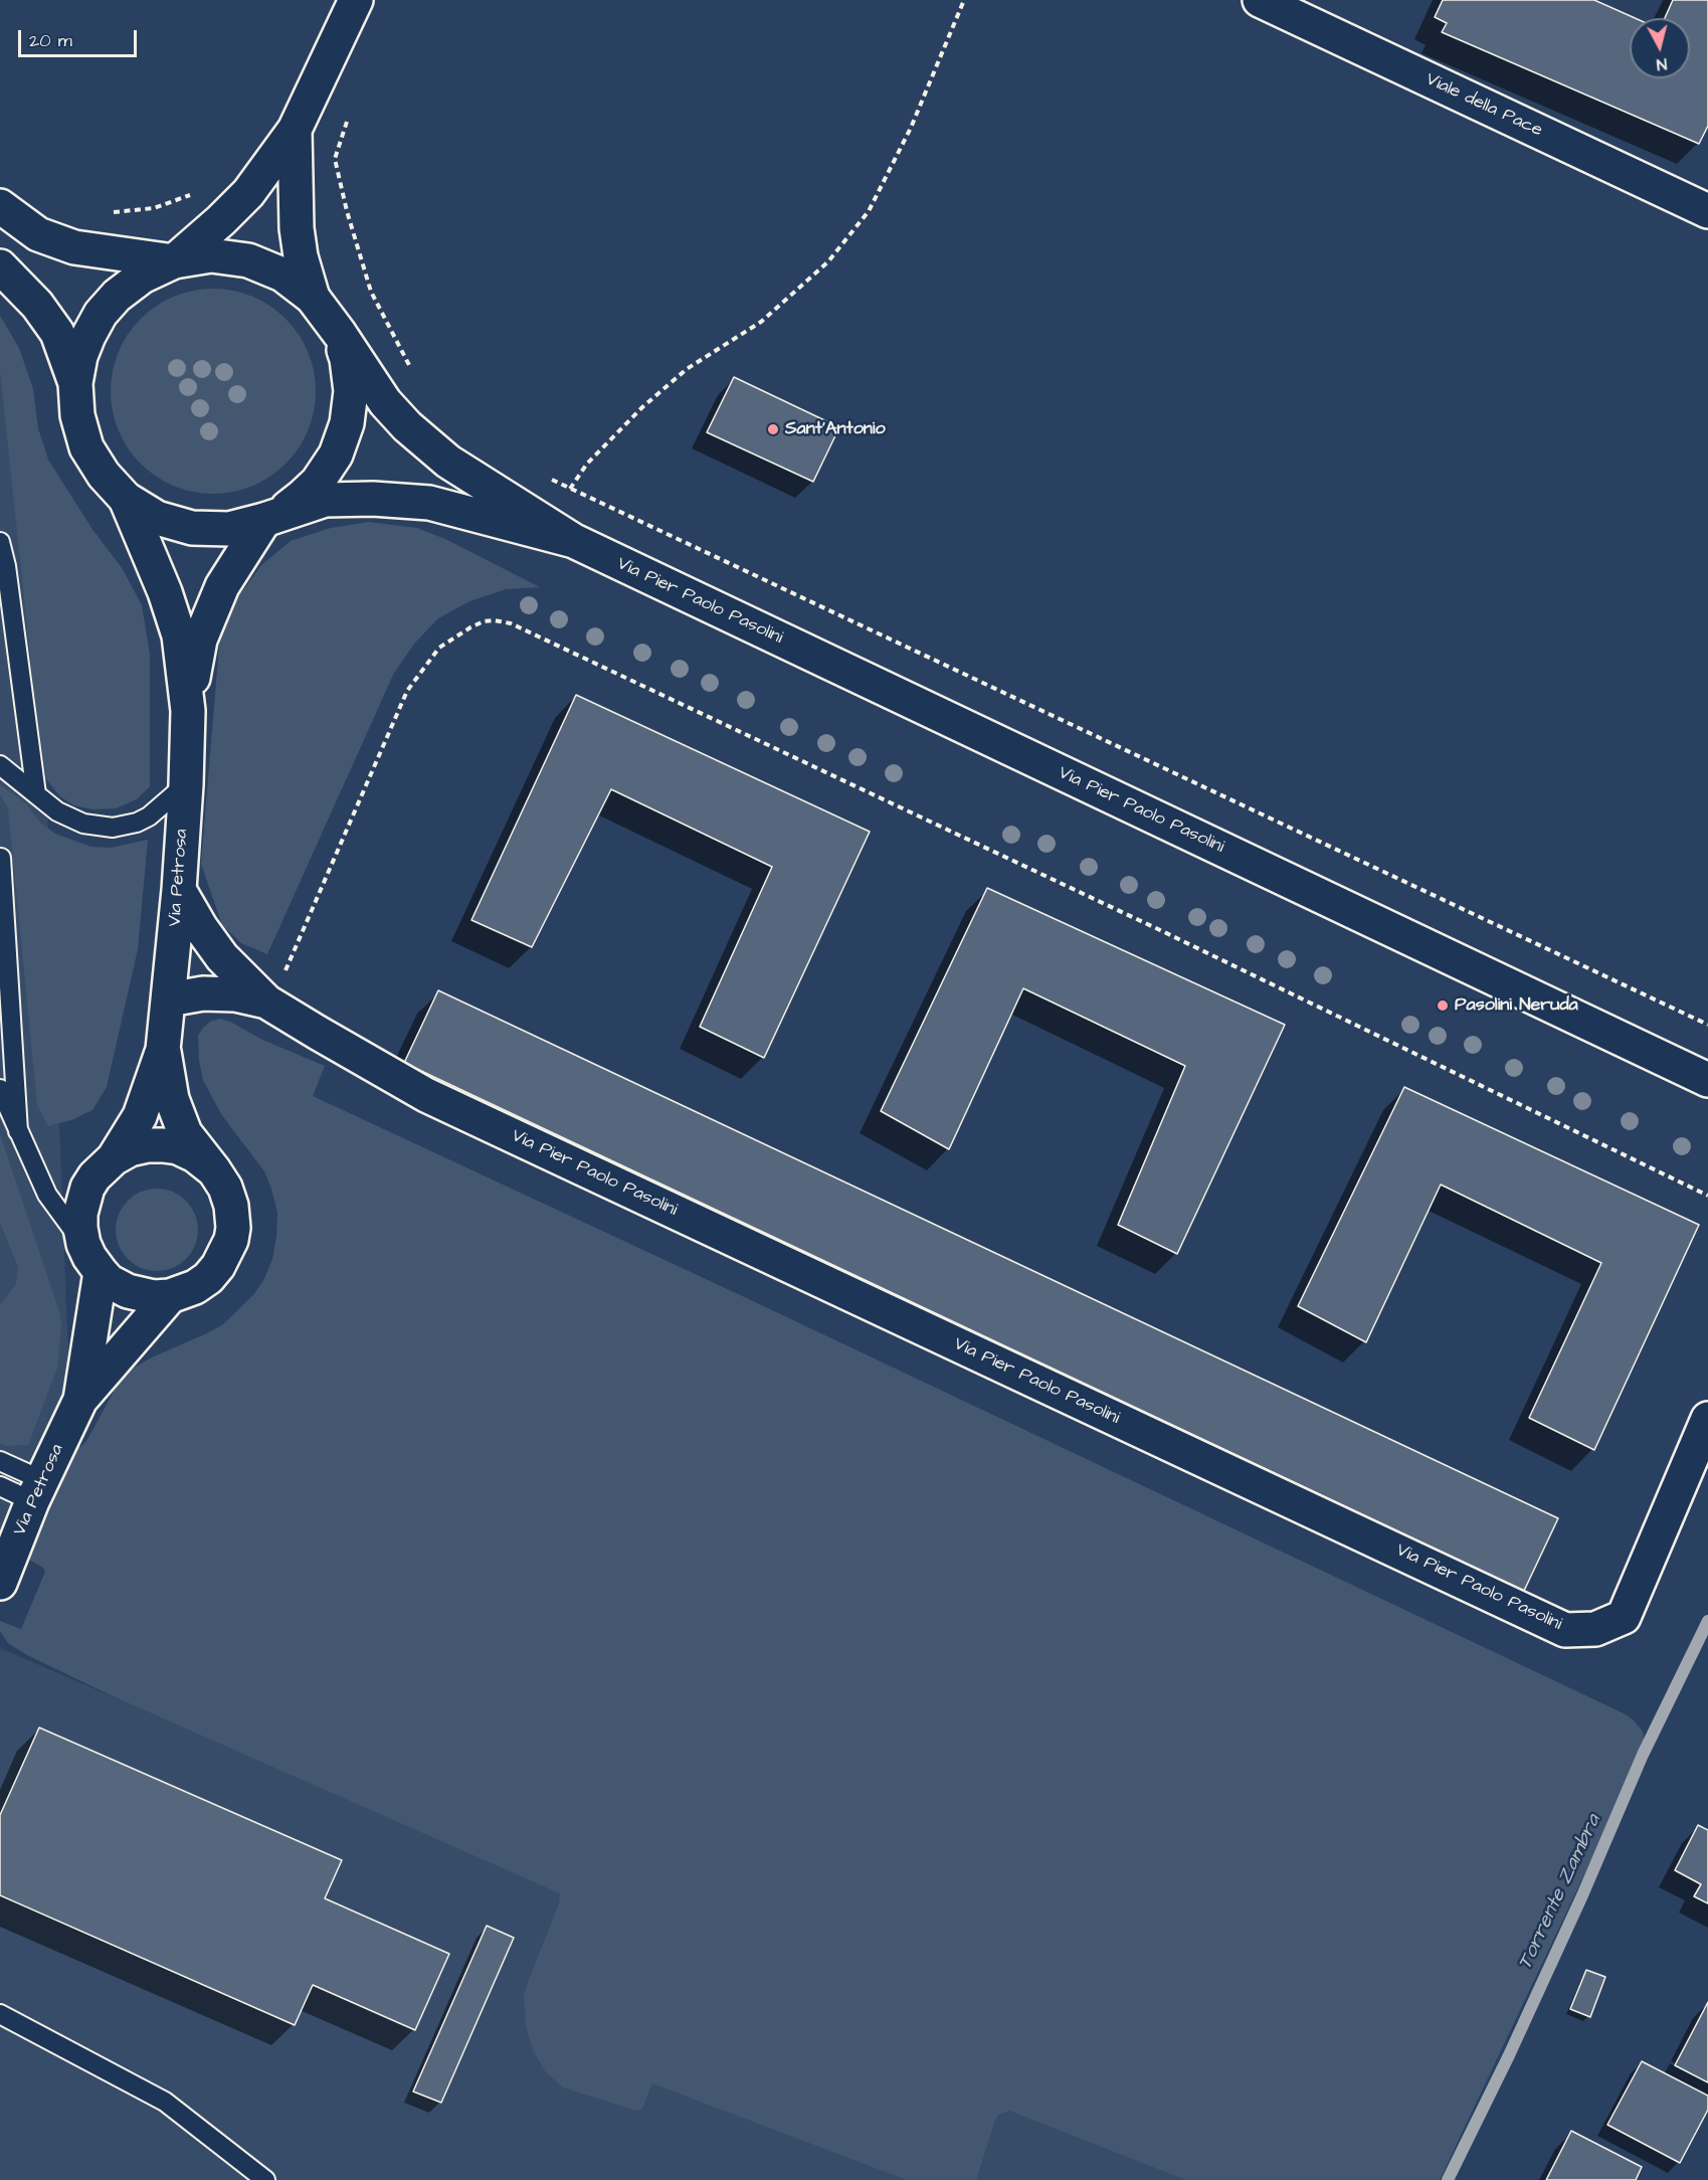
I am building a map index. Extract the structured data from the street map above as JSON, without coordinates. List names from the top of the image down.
{
  "streets": {
    "street": ["Viale della Pace", "Via Pier Paolo Pasolini", "Via Petrosa"]
  },
  "crossings": [
    ["Via Pier Paolo Pasolini", "Via Petrosa"]
  ],
  "water": ["Torrente Zambra"],
  "places": ["Sant'Antonio", "Pasolini Neruda"],
  "scale_bar": "20 m",
  "north": "bottom"
}
